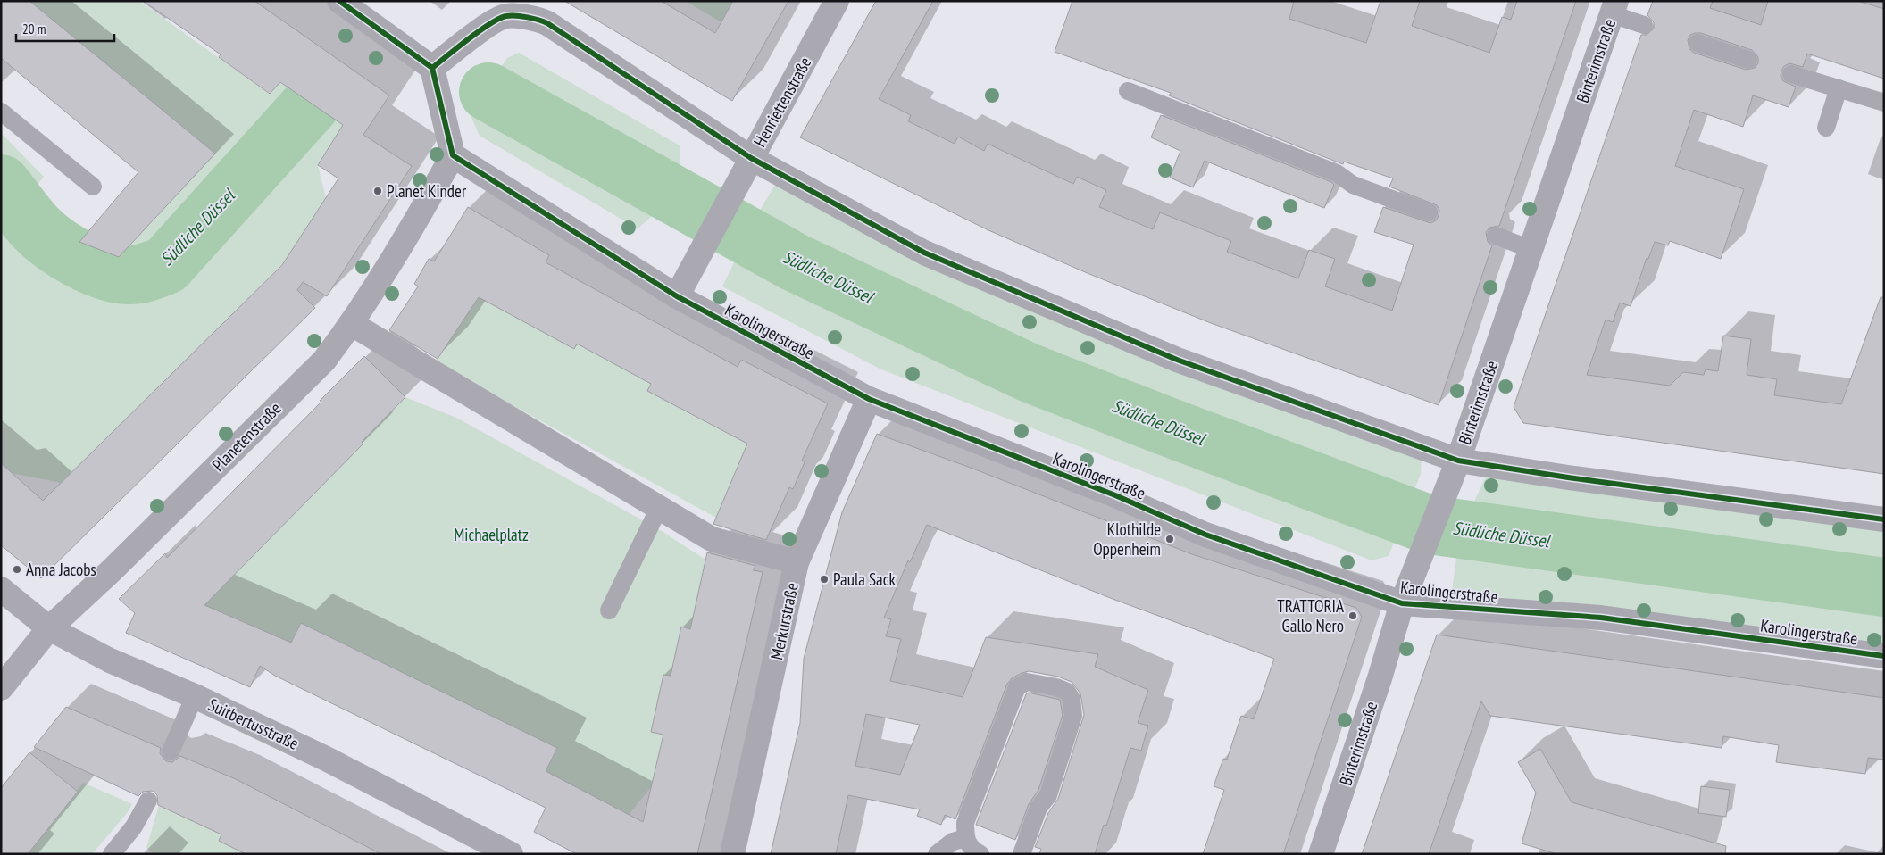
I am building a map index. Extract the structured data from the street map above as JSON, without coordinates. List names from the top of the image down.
{
  "streets": {
    "street": [
      "Binterimstraße",
      "Henriettenstraße",
      "Karolingerstraße",
      "Planetenstraße",
      "Merkurstraße",
      "Suitbertusstraße"
    ]
  },
  "crossings": [
    ["Binterimstraße", "Karolingerstraße"],
    ["Henriettenstraße", "Karolingerstraße"],
    ["Karolingerstraße", "Planetenstraße"],
    ["Karolingerstraße", "Merkurstraße"],
    ["Planetenstraße", "Suitbertusstraße"]
  ],
  "water": ["Südliche Düssel"],
  "parks": ["Michaelplatz"],
  "places": [
    "Planet Kinder",
    "Klothilde Oppenheim",
    "Anna Jacobs",
    "Paula Sack",
    "TRATTORIA Gallo Nero"
  ],
  "scale_bar": "20 m"
}
